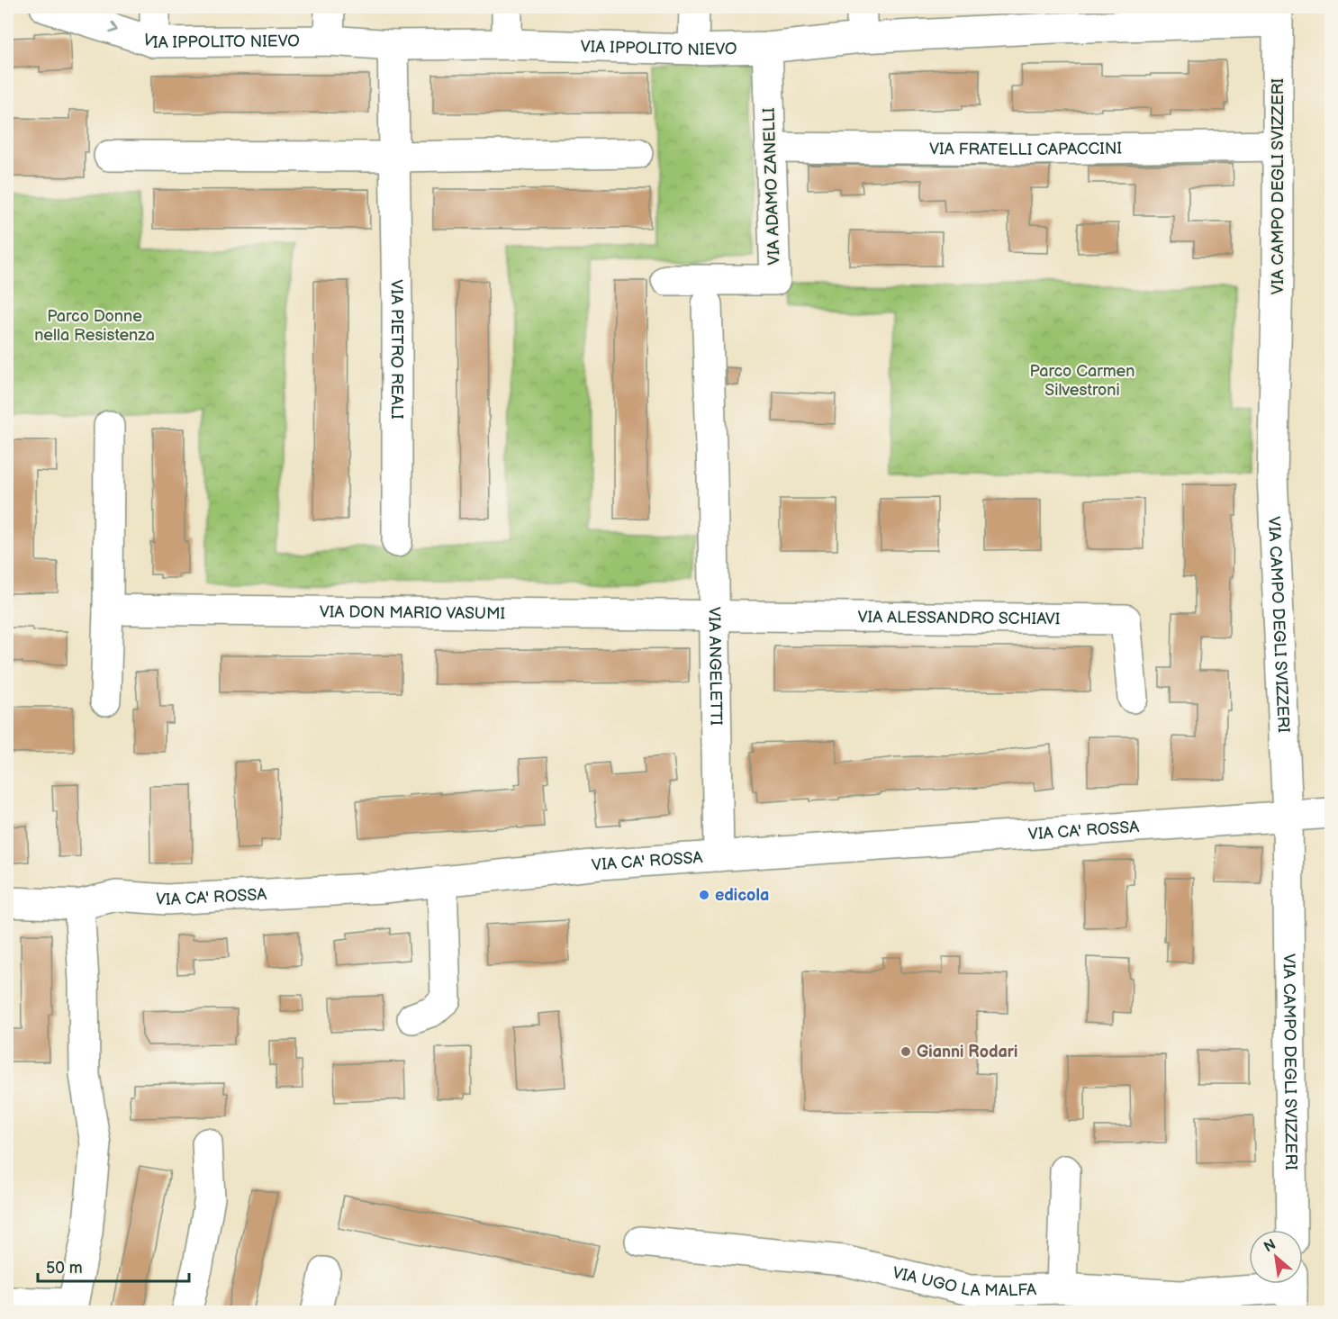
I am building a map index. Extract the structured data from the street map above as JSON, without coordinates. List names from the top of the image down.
{
  "streets": {
    "street": [
      "VIA IPPOLITO NIEVO",
      "VIA FRATELLI CAPACCINI",
      "VIA ADAMO ZANELLI",
      "VIA CAMPO DEGLI SVIZZERI",
      "VIA PIETRO REALI",
      "VIA DON MARIO VASUMI",
      "VIA ALESSANDRO SCHIAVI",
      "VIA ANGELETTI",
      "VIA CA' ROSSA",
      "VIA UGO LA MALFA"
    ]
  },
  "crossings": [
    ["VIA IPPOLITO NIEVO", "VIA ADAMO ZANELLI"],
    ["VIA IPPOLITO NIEVO", "VIA CAMPO DEGLI SVIZZERI"],
    ["VIA IPPOLITO NIEVO", "VIA PIETRO REALI"],
    ["VIA FRATELLI CAPACCINI", "VIA ADAMO ZANELLI"],
    ["VIA FRATELLI CAPACCINI", "VIA CAMPO DEGLI SVIZZERI"],
    ["VIA CAMPO DEGLI SVIZZERI", "VIA CA' ROSSA"],
    ["VIA DON MARIO VASUMI", "VIA ALESSANDRO SCHIAVI"],
    ["VIA DON MARIO VASUMI", "VIA ANGELETTI"],
    ["VIA ALESSANDRO SCHIAVI", "VIA ANGELETTI"],
    ["VIA ANGELETTI", "VIA CA' ROSSA"]
  ],
  "parks": ["Parco Donne nella Resistenza", "Parco Carmen Silvestroni"],
  "places": ["edicola", "Gianni Rodari"],
  "scale_bar": "50 m",
  "north": "top left"
}
